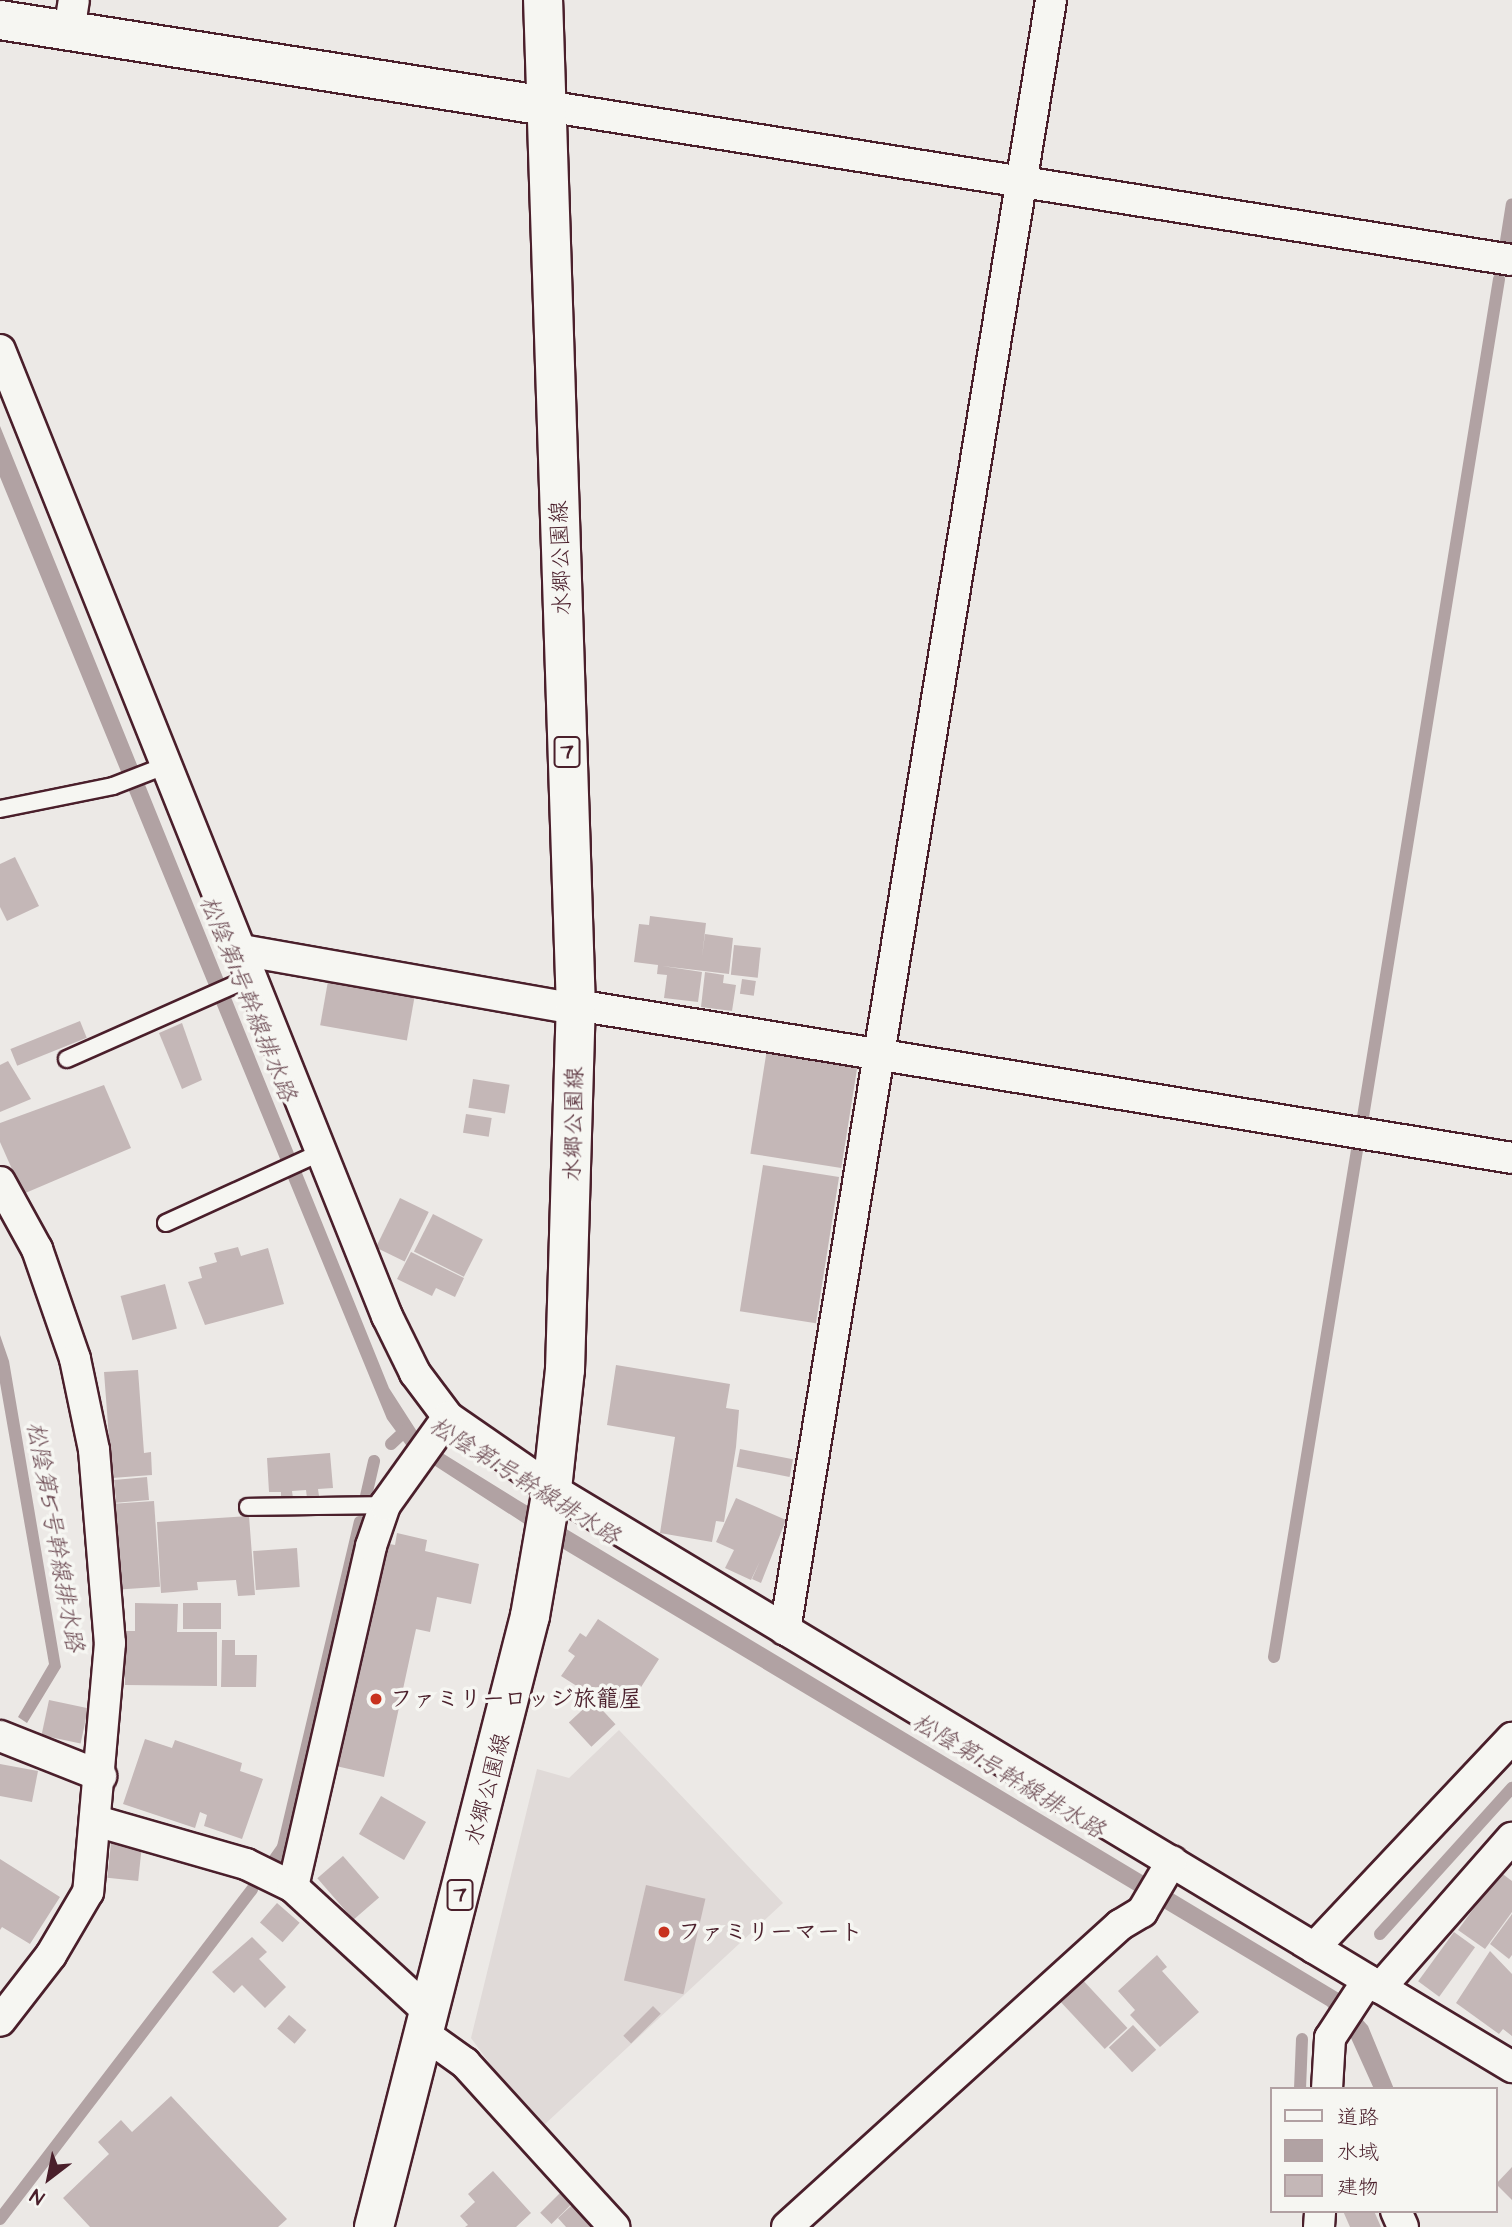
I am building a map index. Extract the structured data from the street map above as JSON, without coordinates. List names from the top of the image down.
{
  "streets": {
    "main road": ["水郷公園線", "7"]
  },
  "water": ["松陰第1号幹線排水路", "松陰第5号幹線排水路"],
  "places": ["ファミリーロッジ旅籠屋", "ファミリーマート"],
  "legend": ["道路", "水域", "建物"],
  "north": "bottom left"
}
